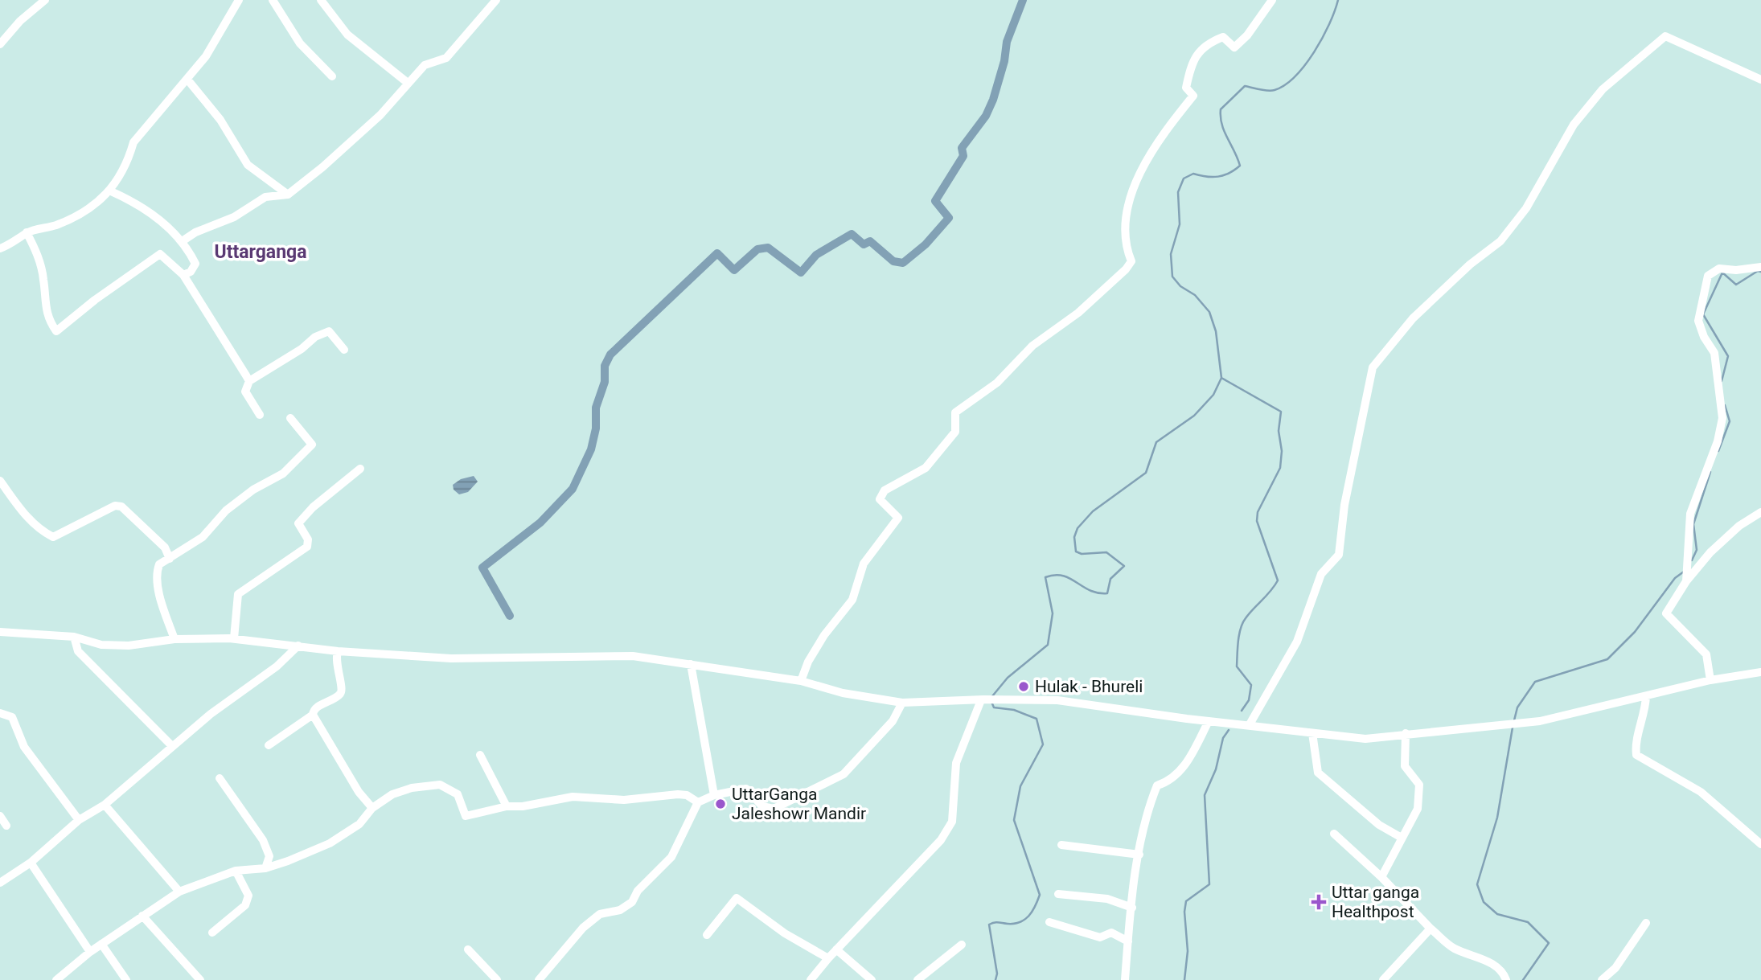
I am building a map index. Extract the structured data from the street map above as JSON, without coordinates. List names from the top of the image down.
{
  "districts": ["Uttarganga"],
  "places": {
    "other": ["Hulak - Bhureli", "UttarGanga Jaleshowr Mandir"],
    "health": ["Uttar ganga Healthpost"]
  }
}
